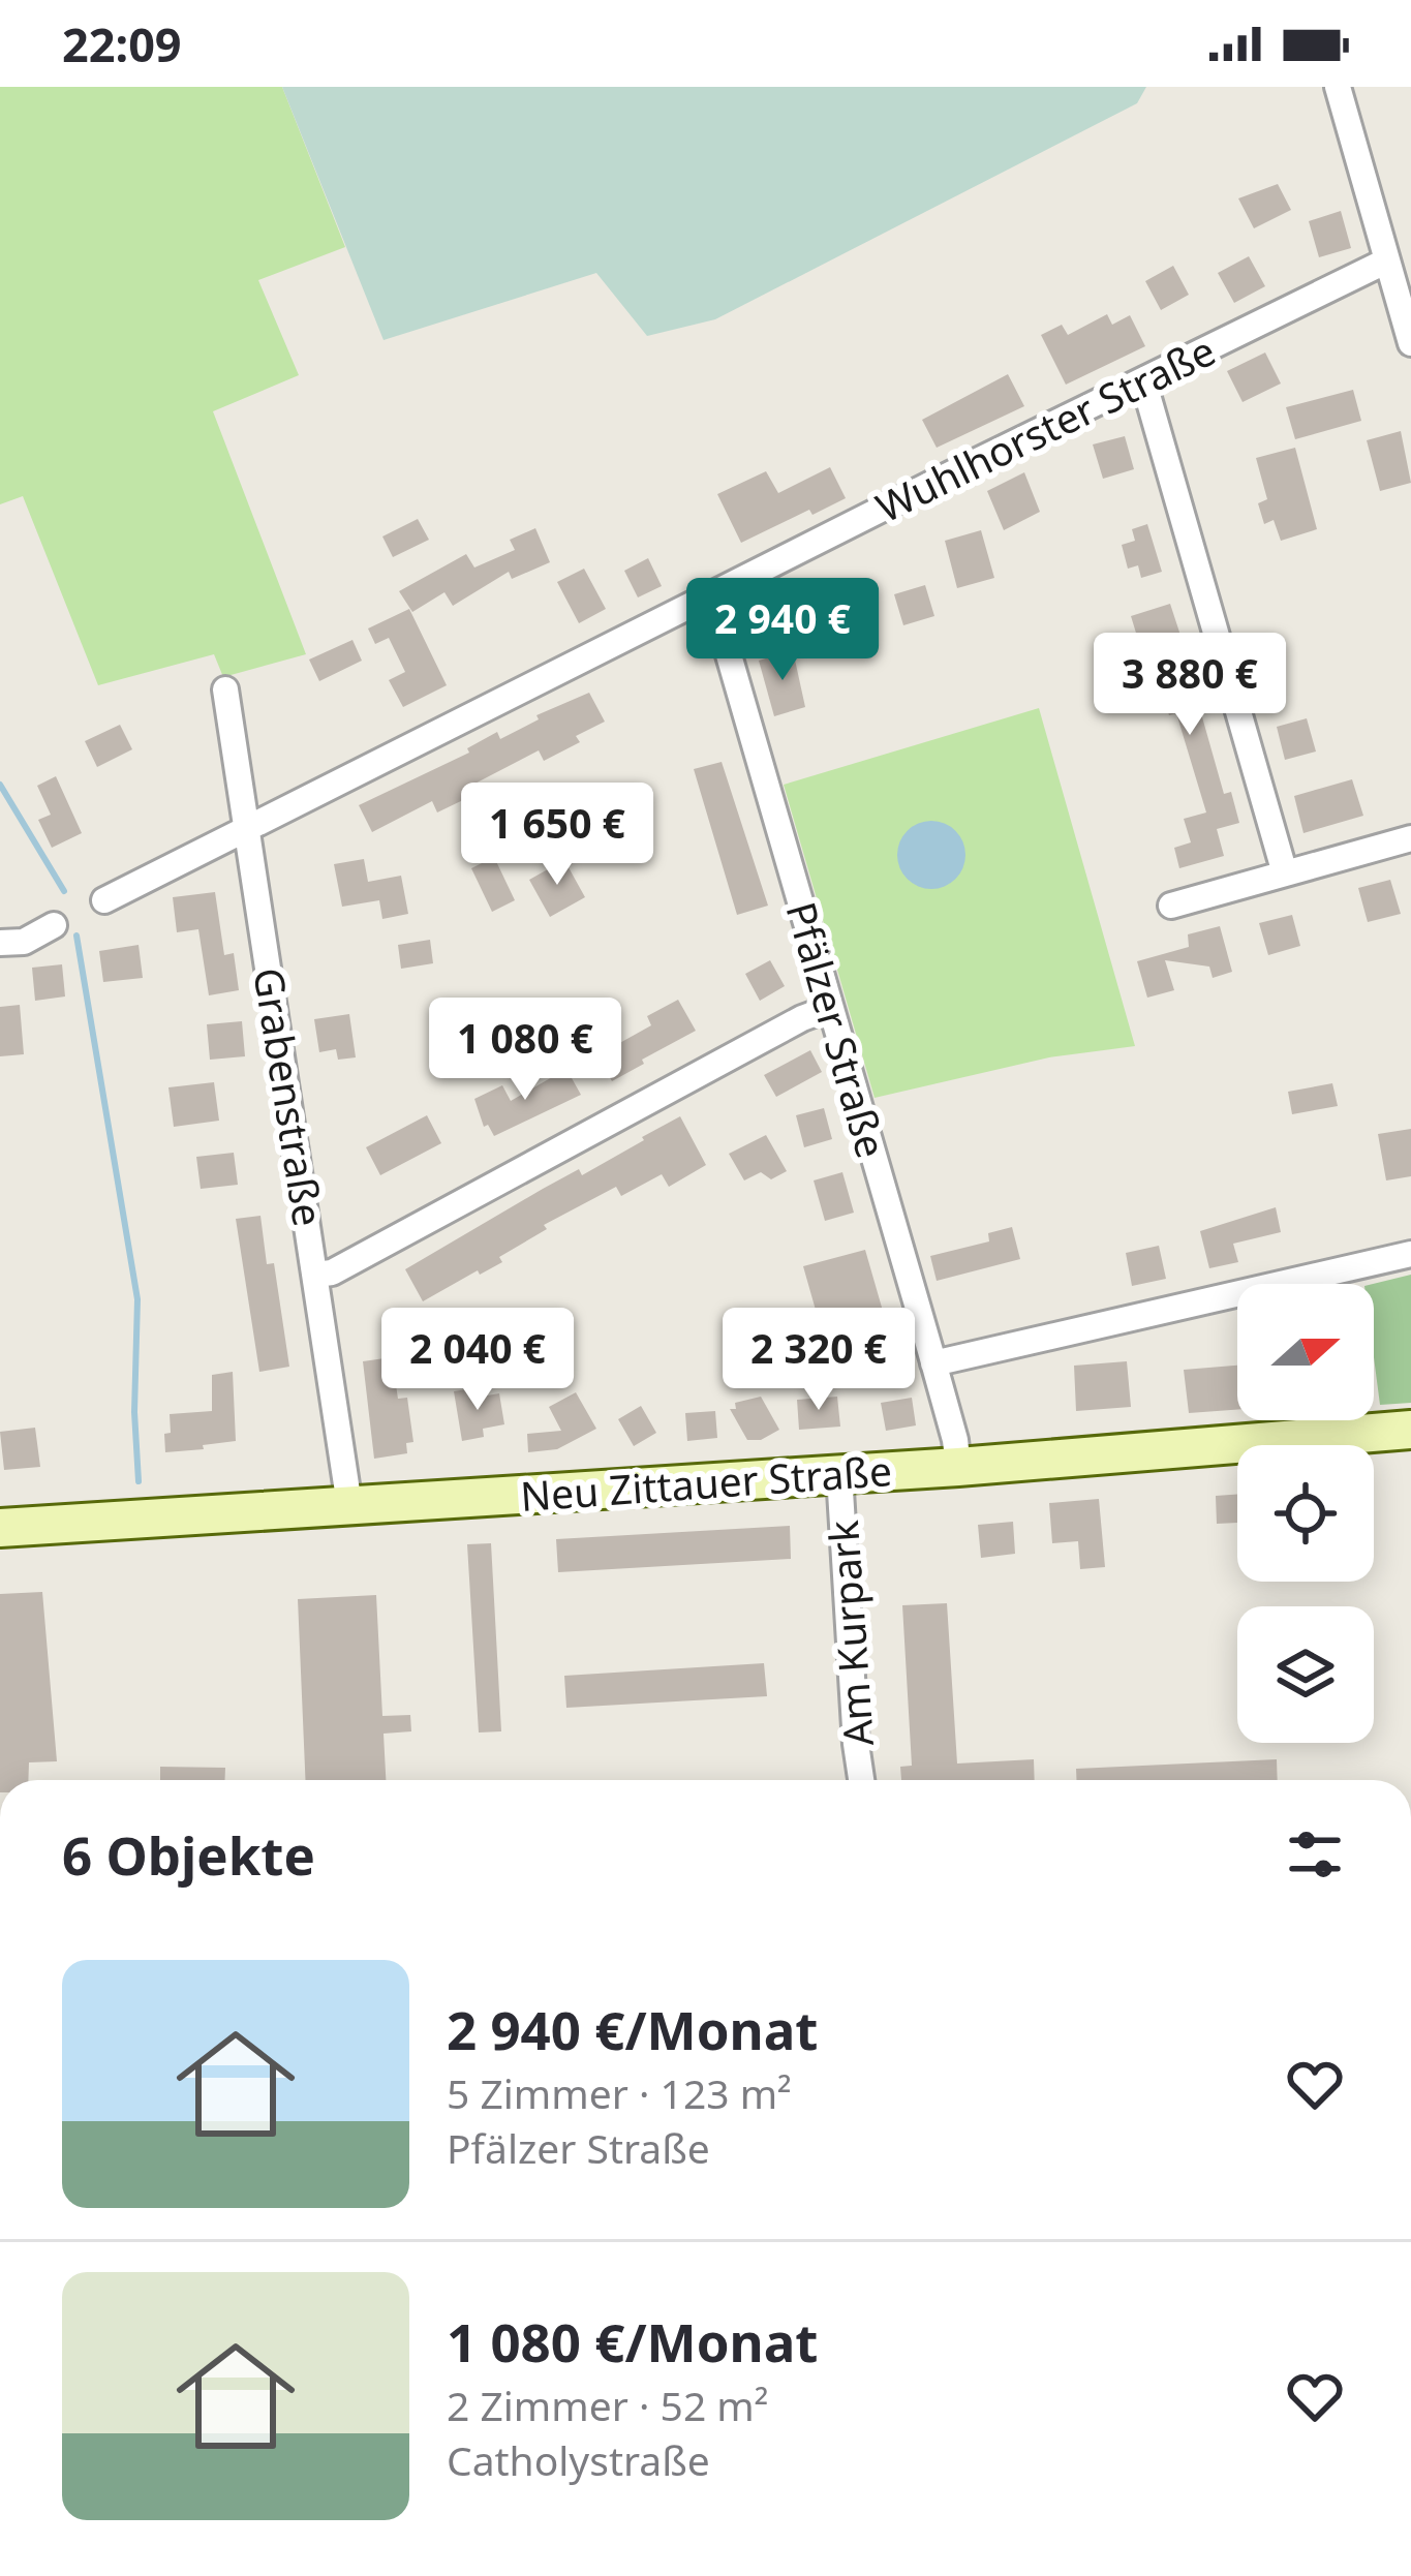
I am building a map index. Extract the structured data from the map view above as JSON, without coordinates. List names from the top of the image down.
{
  "streets": {
    "main road": ["Neu Zittauer Straße"],
    "street": [
      "Wuhlhorster Straße",
      "Pfälzer Straße",
      "Grabenstraße",
      "Am Kurpark"
    ]
  },
  "crossings": [
    ["Wuhlhorster Straße", "Pfälzer Straße"],
    ["Wuhlhorster Straße", "Grabenstraße"],
    ["Pfälzer Straße", "Neu Zittauer Straße"],
    ["Grabenstraße", "Neu Zittauer Straße"],
    ["Neu Zittauer Straße", "Am Kurpark"]
  ],
  "north": "right",
  "page": {
    "status": "22:09",
    "price": [
      "2 940 €",
      "3 880 €",
      "1 650 €",
      "1 080 €",
      "2 040 €",
      "2 320 €"
    ],
    "heading": "6 Objekte",
    "list": [
      {
        "name": "2 940 €/Monat",
        "note": "5 Zimmer · 123 m² · Pfälzer Straße"
      },
      {
        "name": "1 080 €/Monat",
        "note": "2 Zimmer · 52 m² · Catholystraße"
      }
    ]
  }
}
